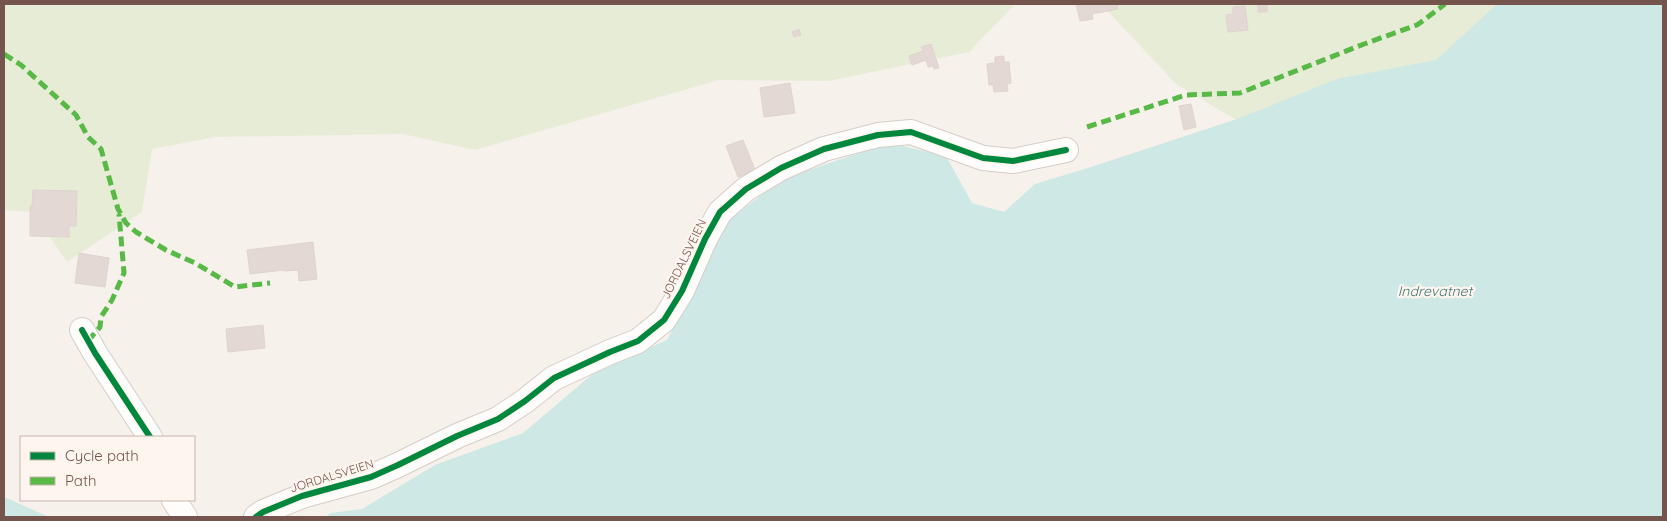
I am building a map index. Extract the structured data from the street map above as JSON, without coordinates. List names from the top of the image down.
{
  "streets": {
    "street": ["JORDALSVEIEN"]
  },
  "water": ["Indrevatnet"],
  "legend": ["Cycle path", "Path"]
}
